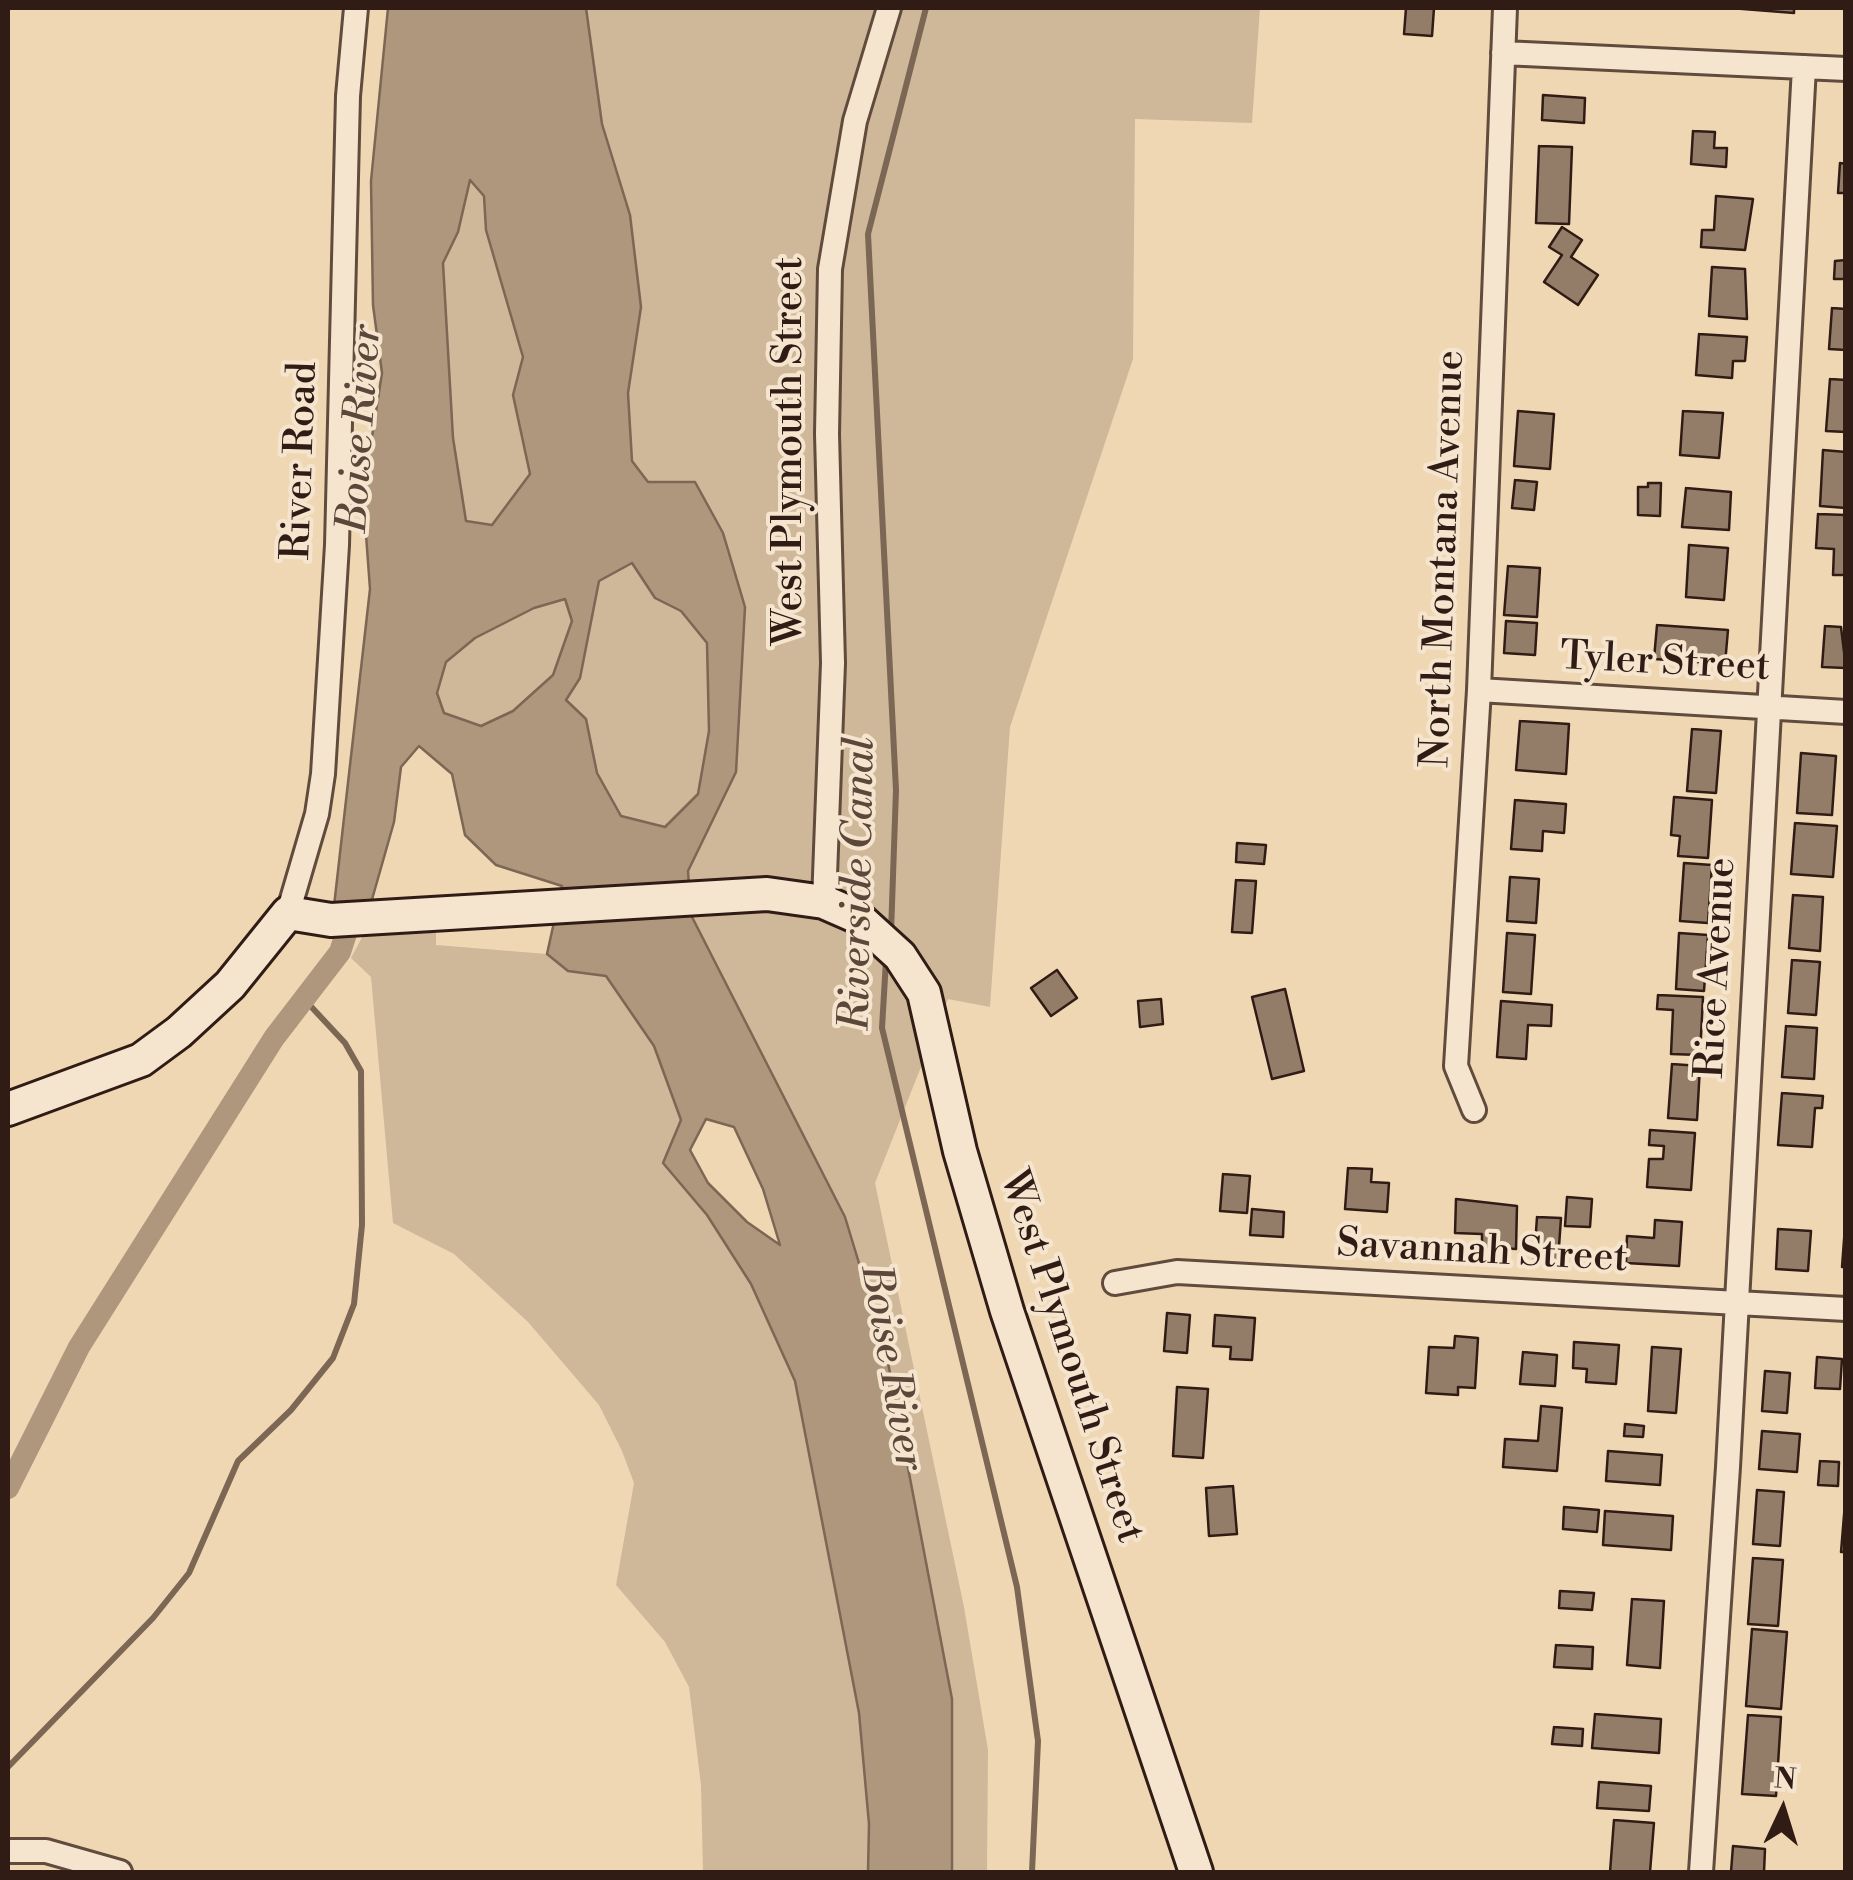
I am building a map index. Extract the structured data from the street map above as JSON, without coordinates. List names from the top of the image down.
{
  "streets": {
    "street": [
      "West Plymouth Street",
      "River Road",
      "North Montana Avenue",
      "Tyler Street",
      "Rice Avenue",
      "Savannah Street"
    ]
  },
  "crossings": [
    ["West Plymouth Street", "River Road"],
    ["North Montana Avenue", "Tyler Street"],
    ["Tyler Street", "Rice Avenue"],
    ["Rice Avenue", "Savannah Street"]
  ],
  "water": ["Boise River", "Riverside Canal"],
  "north": "top"
}
